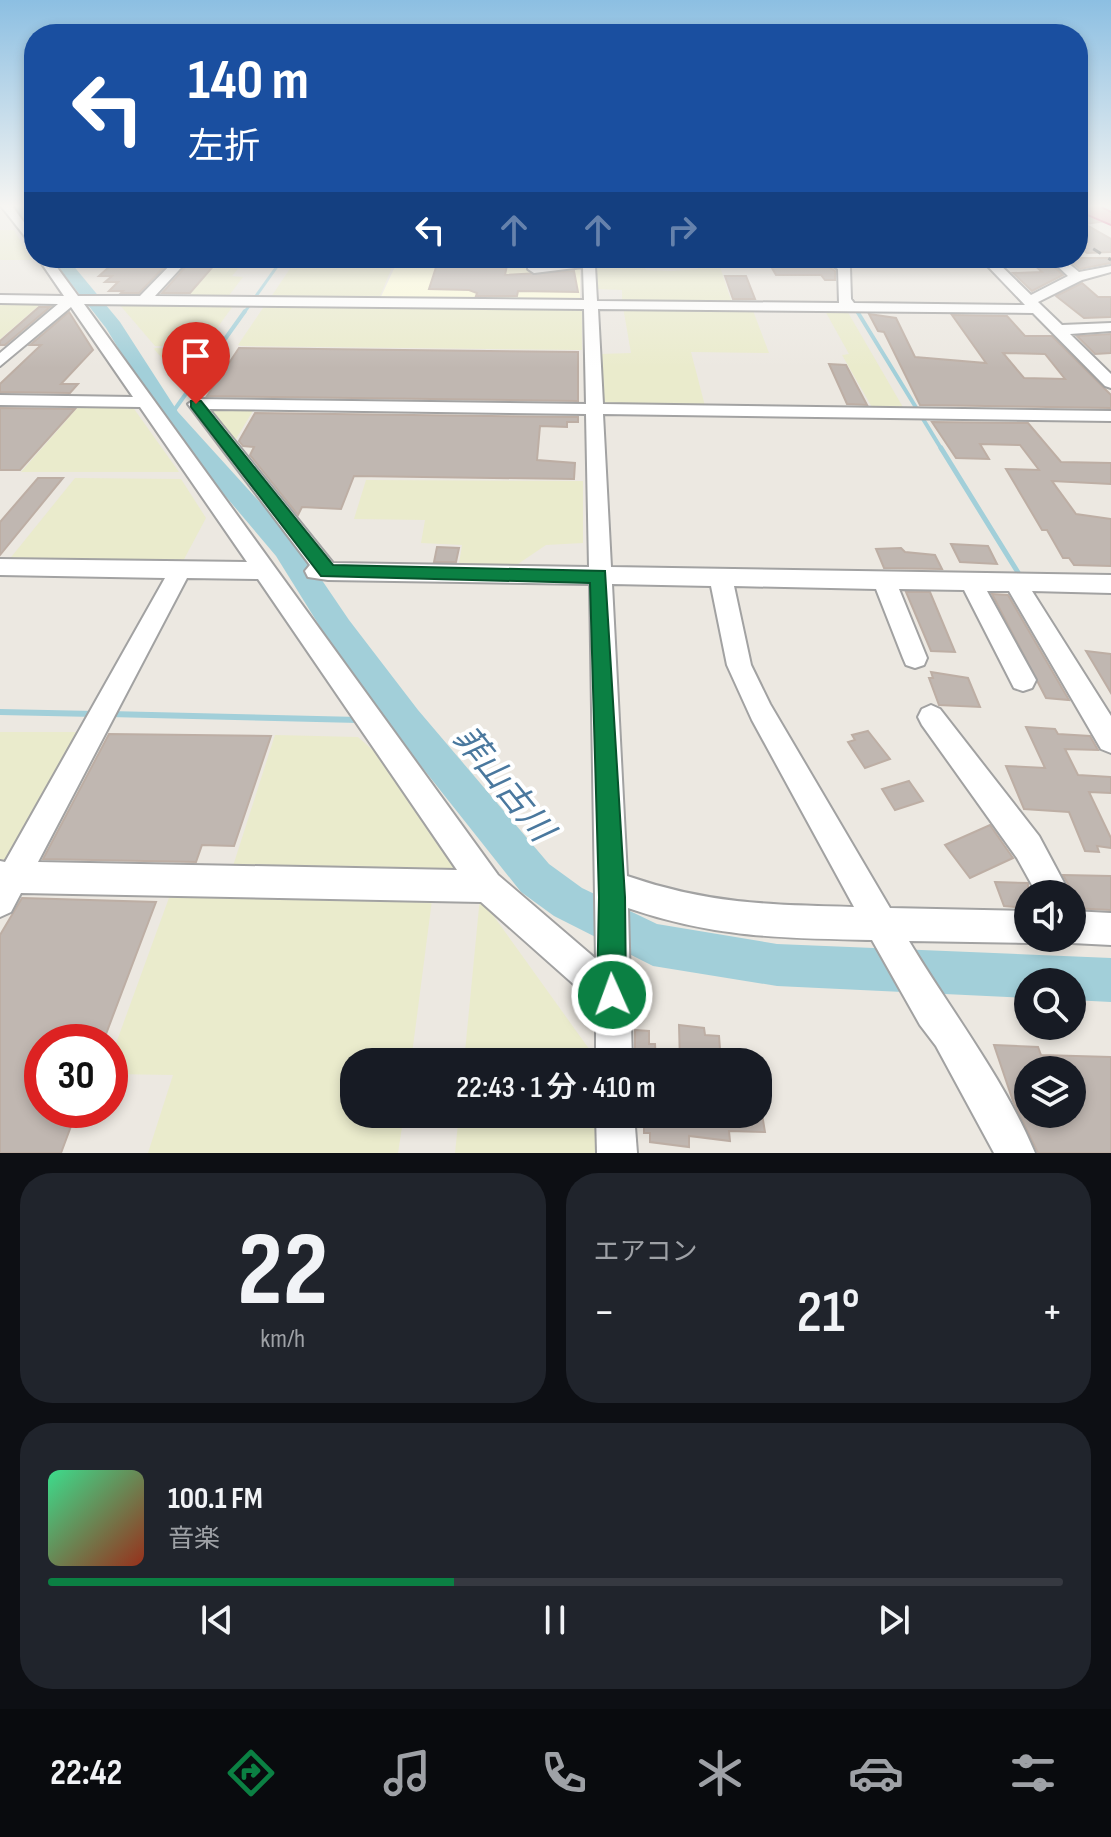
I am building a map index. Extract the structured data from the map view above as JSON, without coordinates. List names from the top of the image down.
{
  "water": ["菲山古川"],
  "page": {
    "turn": ["140 m", "左折"],
    "limit": "30",
    "trip": "22:43 · 1 分 · 410 m",
    "tile": [
      ["22", "km/h"],
      "エアコン"
    ],
    "heat": ["−", "21°", "+"],
    "song": ["100.1 FM", "音楽"],
    "tabs": "22:42"
  }
}
